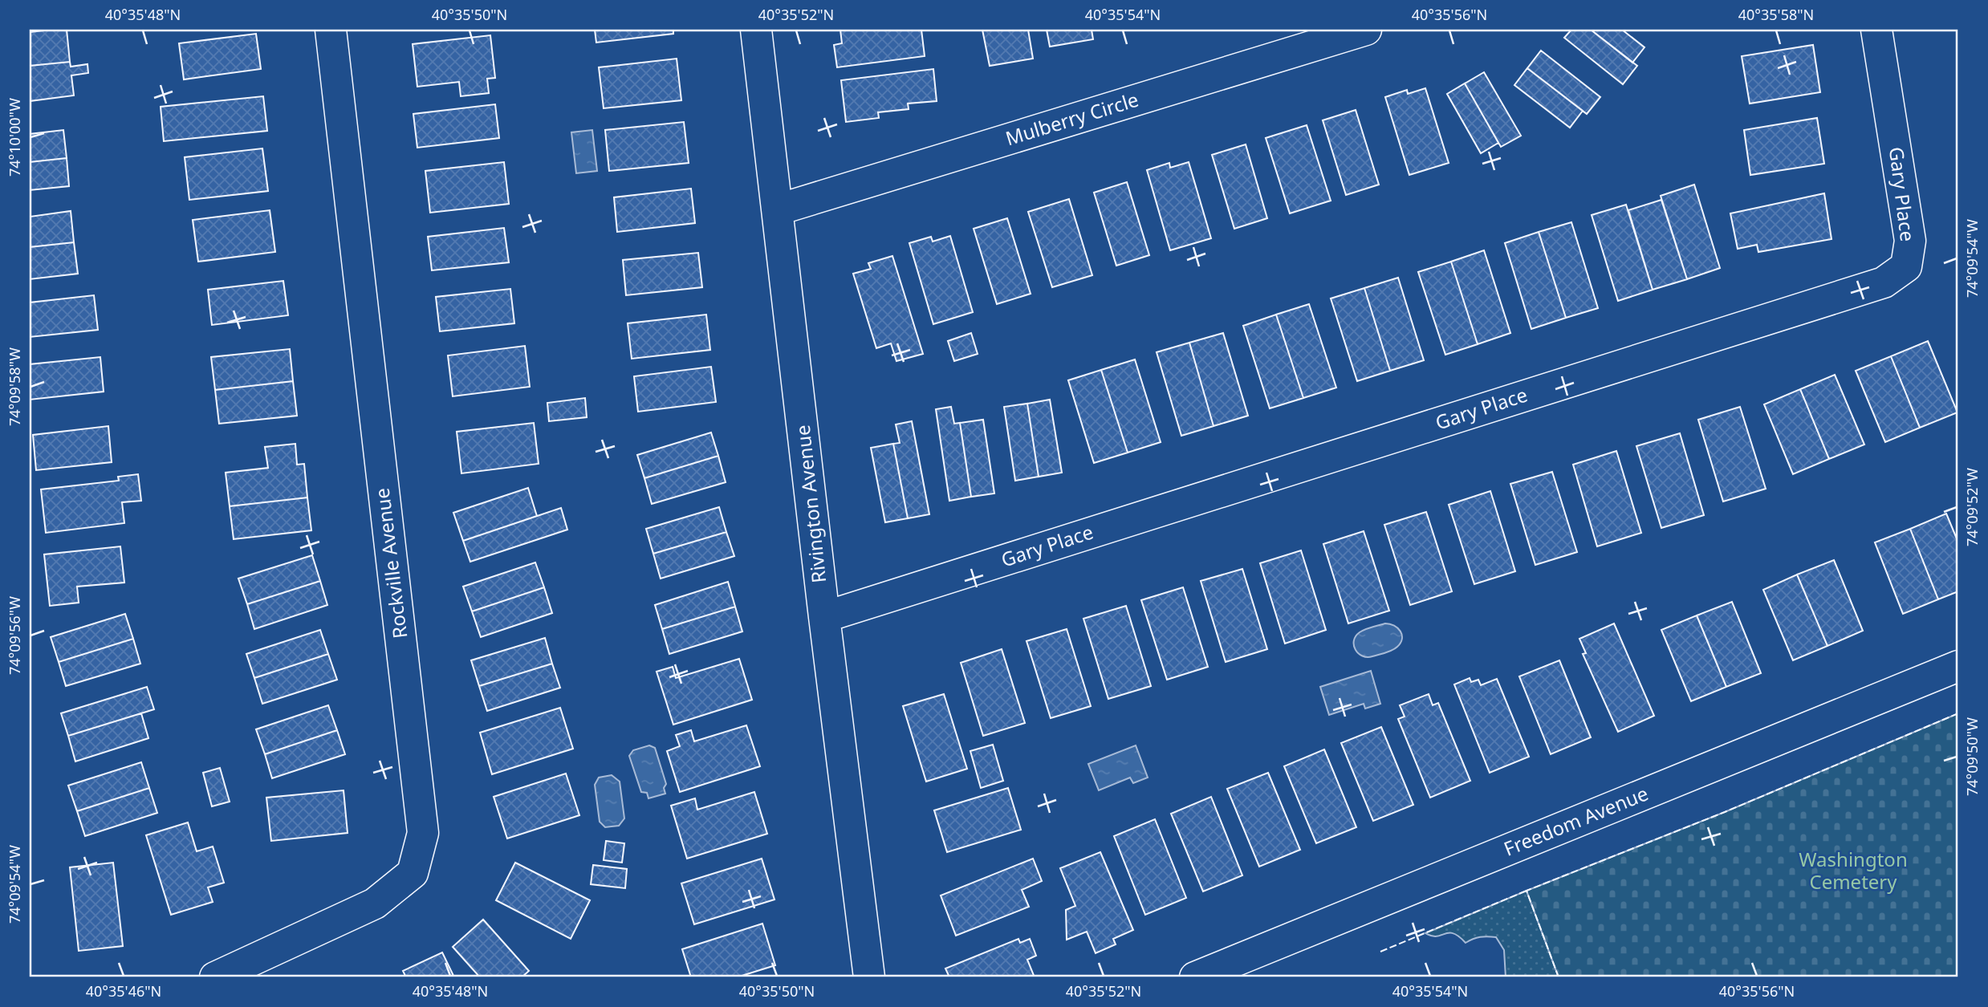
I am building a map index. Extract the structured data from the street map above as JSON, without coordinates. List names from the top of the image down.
{
  "streets": {
    "street": [
      "Mulberry Circle",
      "Gary Place",
      "Rivington Avenue",
      "Rockville Avenue",
      "Freedom Avenue"
    ]
  },
  "crossings": [
    ["Mulberry Circle", "Rivington Avenue"],
    ["Gary Place", "Rivington Avenue"]
  ],
  "parks": ["Washington Cemetery"],
  "coordinates": [
    "40°35'48\"N",
    "40°35'50\"N",
    "40°35'52\"N",
    "40°35'54\"N",
    "40°35'56\"N",
    "40°35'58\"N",
    "74°10'00\"W",
    "74°09'54\"W",
    "74°09'58\"W",
    "74°09'52\"W",
    "74°09'56\"W",
    "74°09'50\"W",
    "40°35'46\"N"
  ]
}
